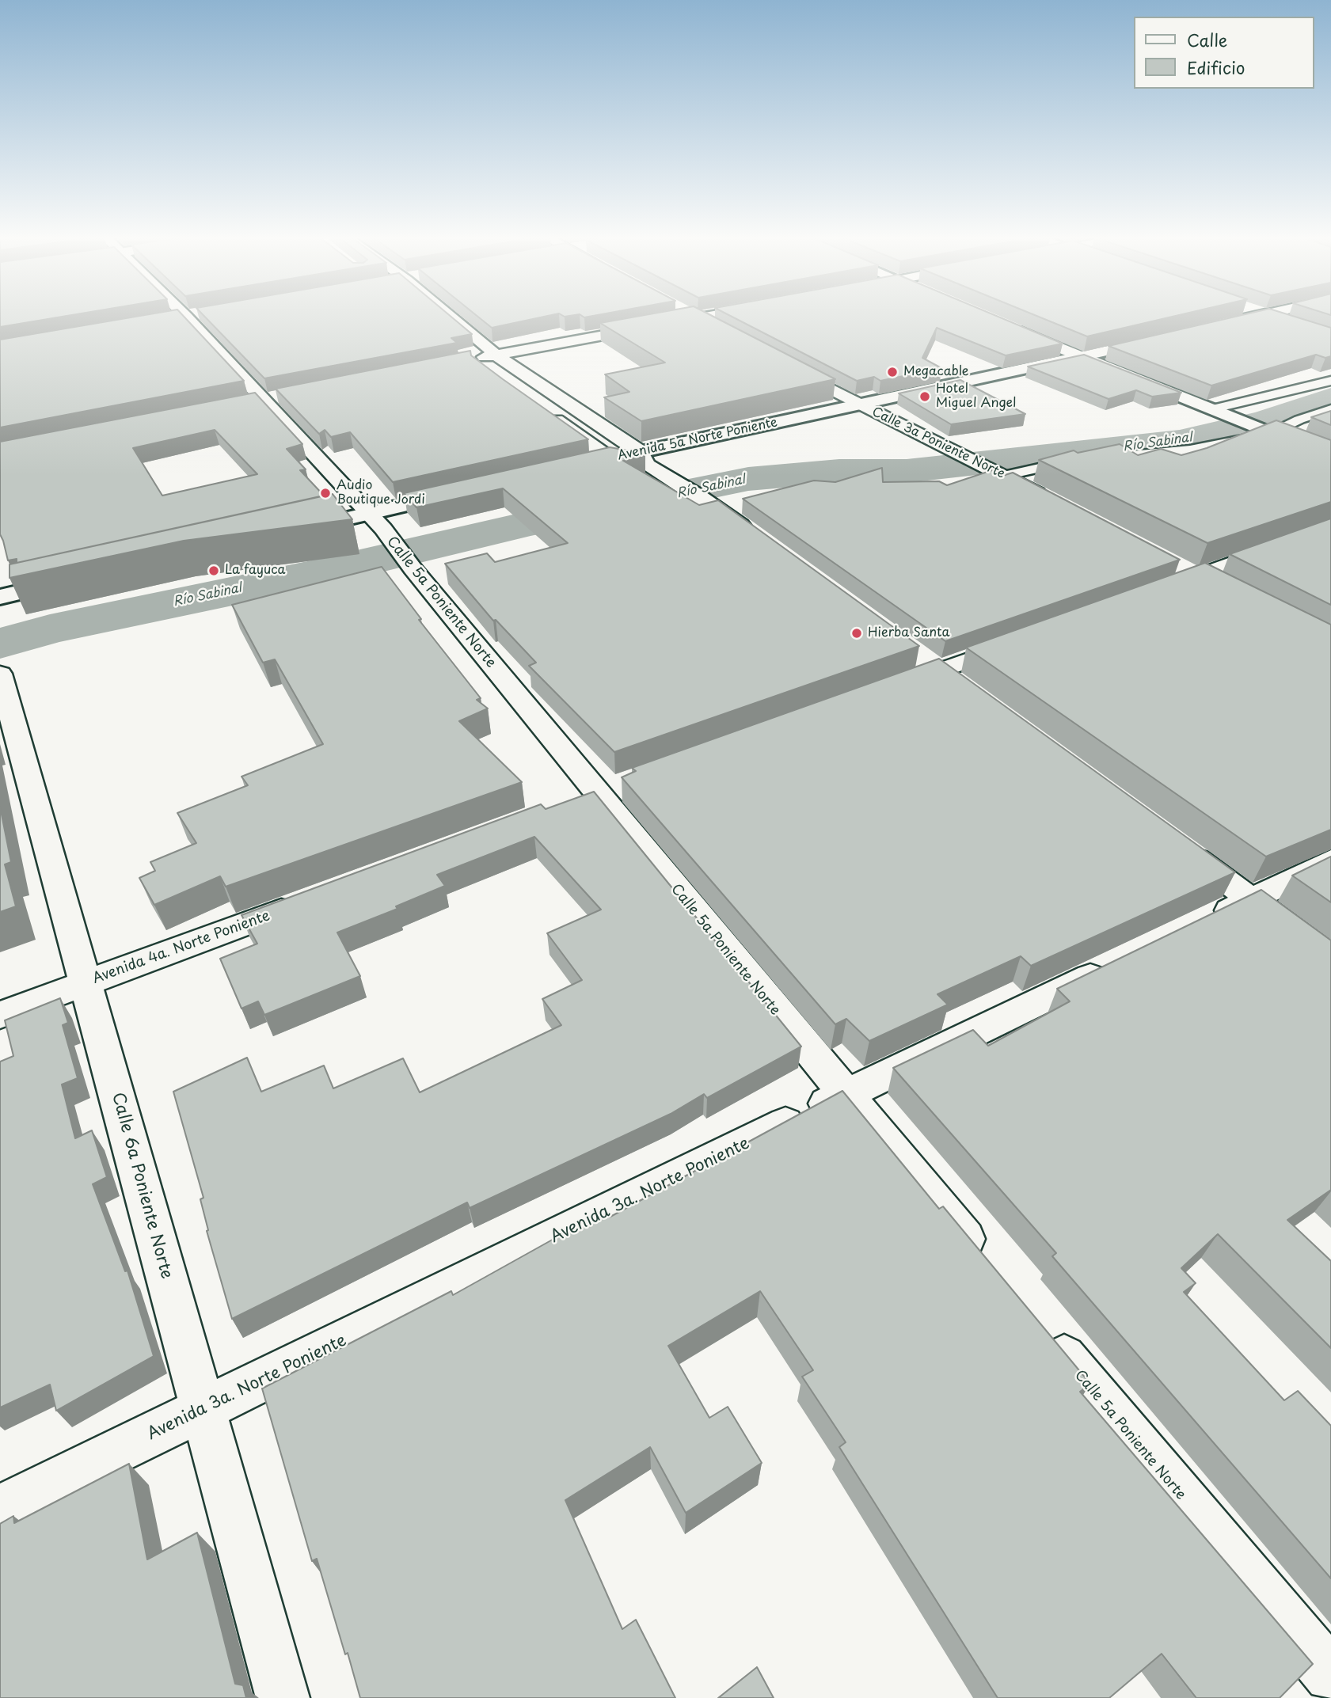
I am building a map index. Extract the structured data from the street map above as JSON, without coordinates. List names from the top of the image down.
{
  "streets": {
    "main road": ["Avenida 5a Norte Poniente"],
    "street": [
      "Calle 3a Poniente Norte",
      "Calle 5a Poniente Norte",
      "Avenida 4a. Norte Poniente",
      "Calle 6a Poniente Norte",
      "Avenida 3a. Norte Poniente"
    ]
  },
  "crossings": [
    ["Avenida 5a Norte Poniente", "Calle 3a Poniente Norte"],
    ["Calle 5a Poniente Norte", "Avenida 3a. Norte Poniente"],
    ["Avenida 4a. Norte Poniente", "Calle 6a Poniente Norte"],
    ["Calle 6a Poniente Norte", "Avenida 3a. Norte Poniente"]
  ],
  "water": ["Río Sabinal"],
  "places": [
    "Megacable",
    "Hotel Miguel Angel",
    "Audio Boutique Jordi",
    "La fayuca",
    "Hierba Santa"
  ],
  "legend": ["Calle", "Edificio"]
}
